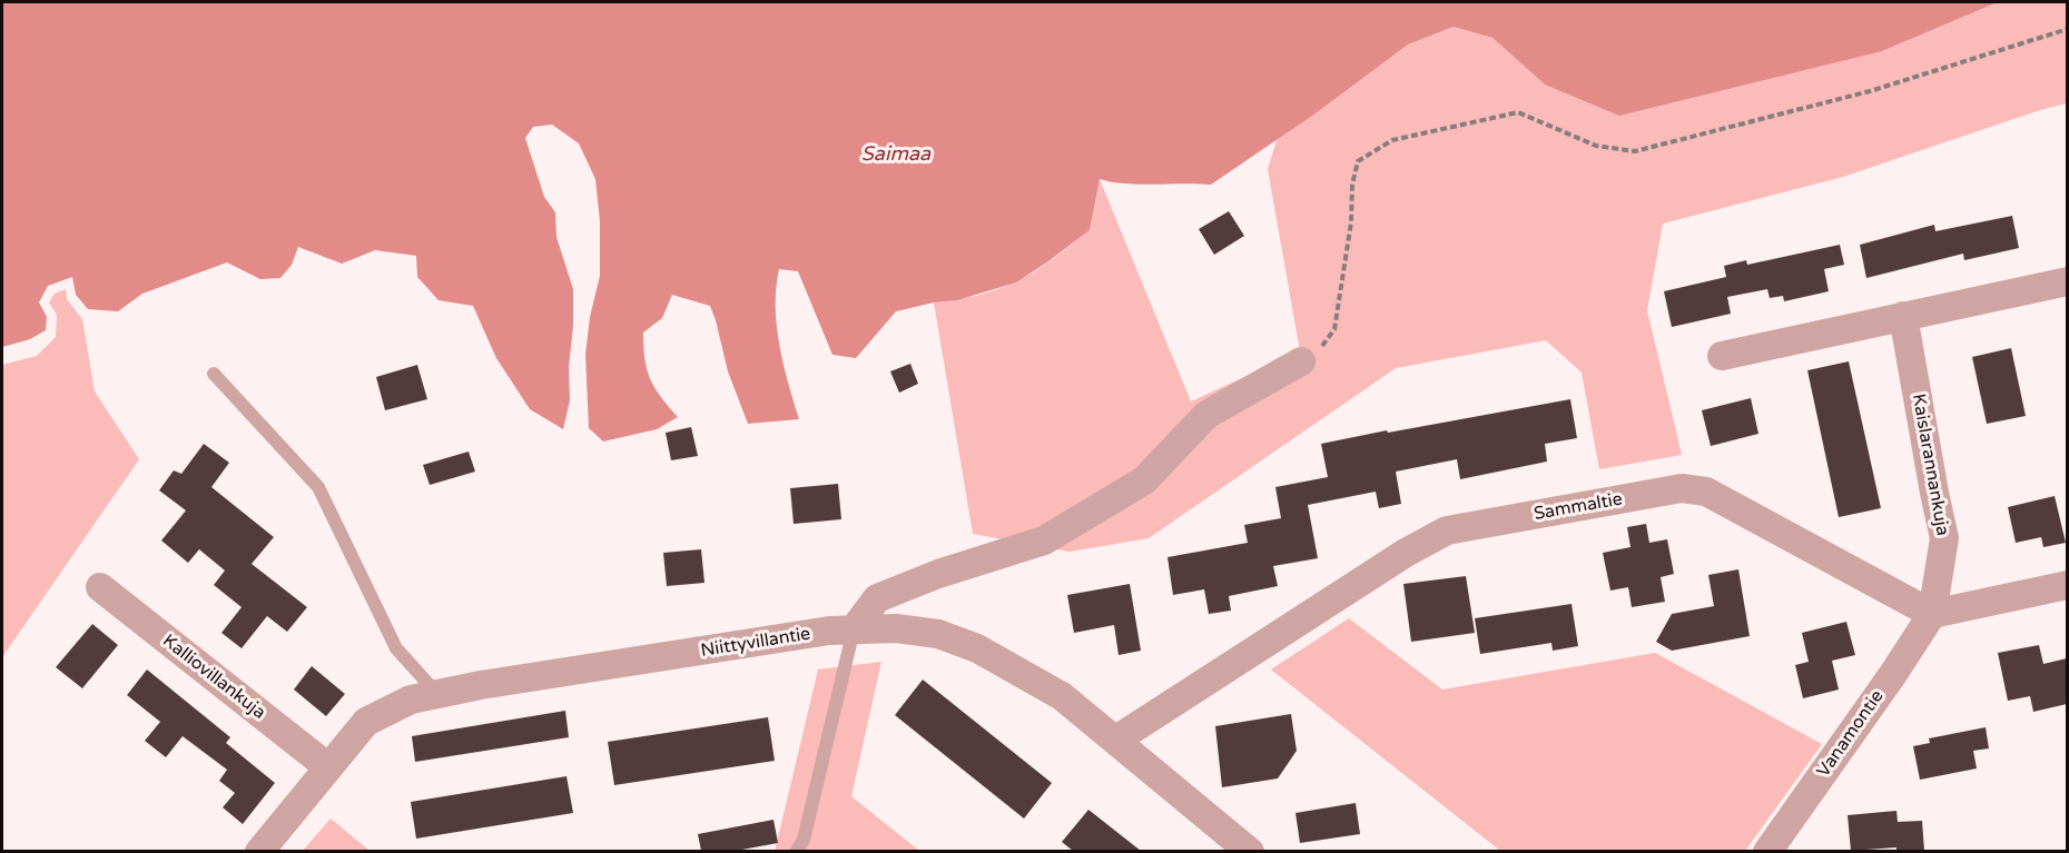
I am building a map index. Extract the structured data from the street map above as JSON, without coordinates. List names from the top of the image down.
{
  "streets": {
    "street": [
      "Kaislarannankuja",
      "Sammaltie",
      "Niittyvillantie",
      "Kalliovillankuja",
      "Vanamontie"
    ]
  },
  "crossings": [
    ["Kaislarannankuja", "Sammaltie"],
    ["Kaislarannankuja", "Vanamontie"],
    ["Sammaltie", "Niittyvillantie"],
    ["Sammaltie", "Vanamontie"],
    ["Niittyvillantie", "Kalliovillankuja"]
  ],
  "water": ["Saimaa"]
}
